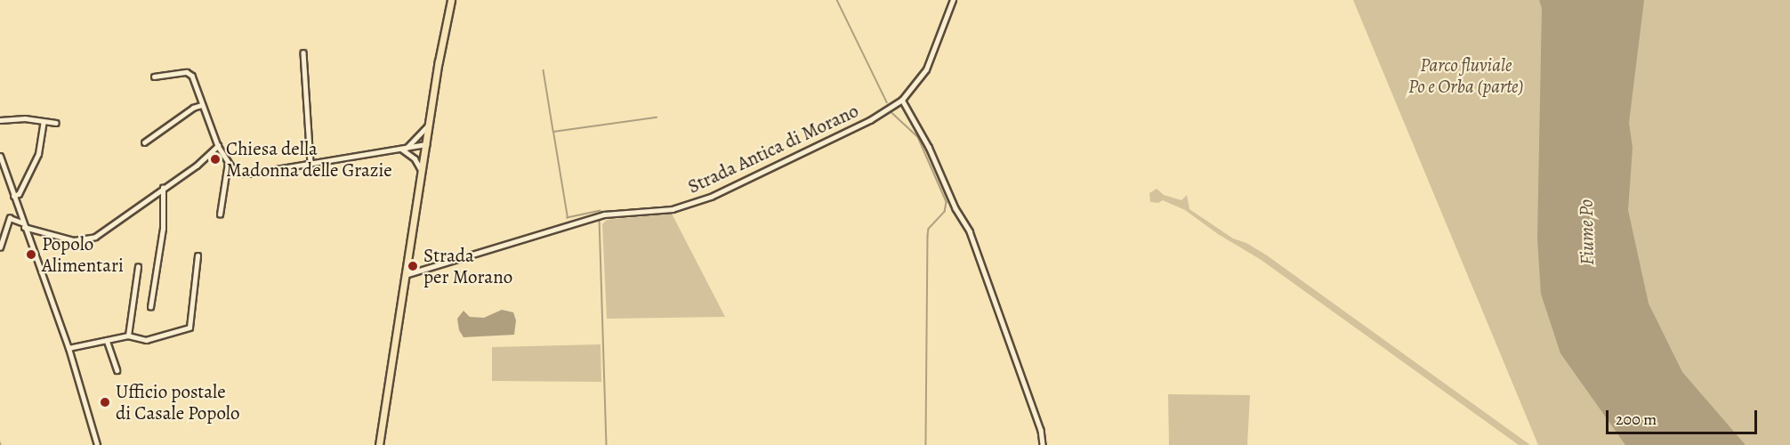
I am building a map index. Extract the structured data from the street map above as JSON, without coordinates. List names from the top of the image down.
{
  "streets": {
    "street": ["Strada Antica di Morano"]
  },
  "water": ["Fiume Po"],
  "parks": ["Parco fluviale Po e Orba (parte)"],
  "places": [
    "Chiesa della Madonna delle Grazie",
    "Popolo Alimentari",
    "Strada per Morano",
    "Ufficio postale di Casale Popolo"
  ],
  "scale_bar": "200 m"
}
